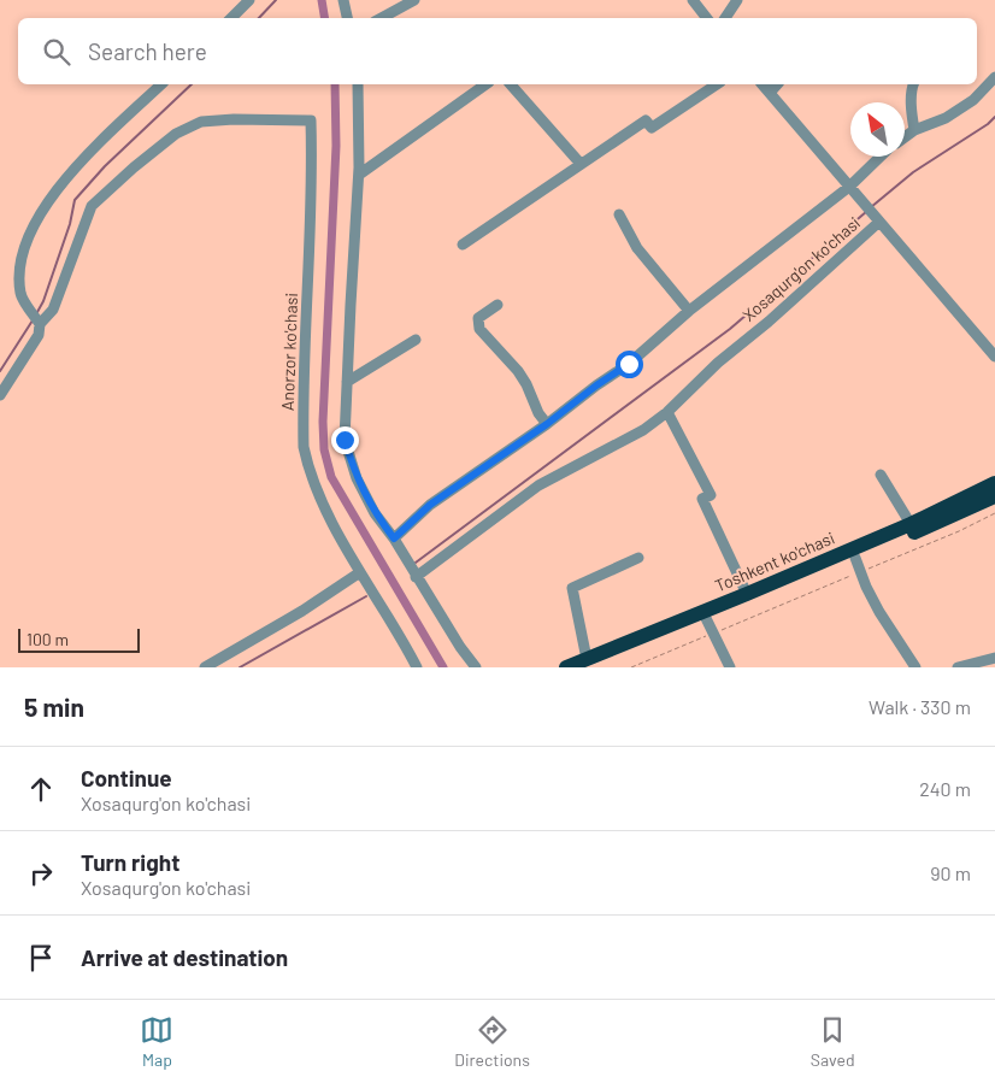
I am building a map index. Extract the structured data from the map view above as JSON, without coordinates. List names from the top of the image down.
{
  "streets": {
    "highway": ["Toshkent ko'chasi"],
    "street": ["Xosaqurg'on ko'chasi", "Anorzor ko'chasi"]
  },
  "scale_bar": "100 m",
  "north": "top left",
  "page": {
    "search": "Search here",
    "scale": "100 m",
    "heading": ["5 min", "Walk · 330 m"],
    "list": [
      ["Continue", "Xosaqurg'on ko'chasi", "240 m"],
      ["Turn right", "Xosaqurg'on ko'chasi", "90 m"],
      "Arrive at destination"
    ],
    "nav": ["Map", "Directions", "Saved"]
  }
}
